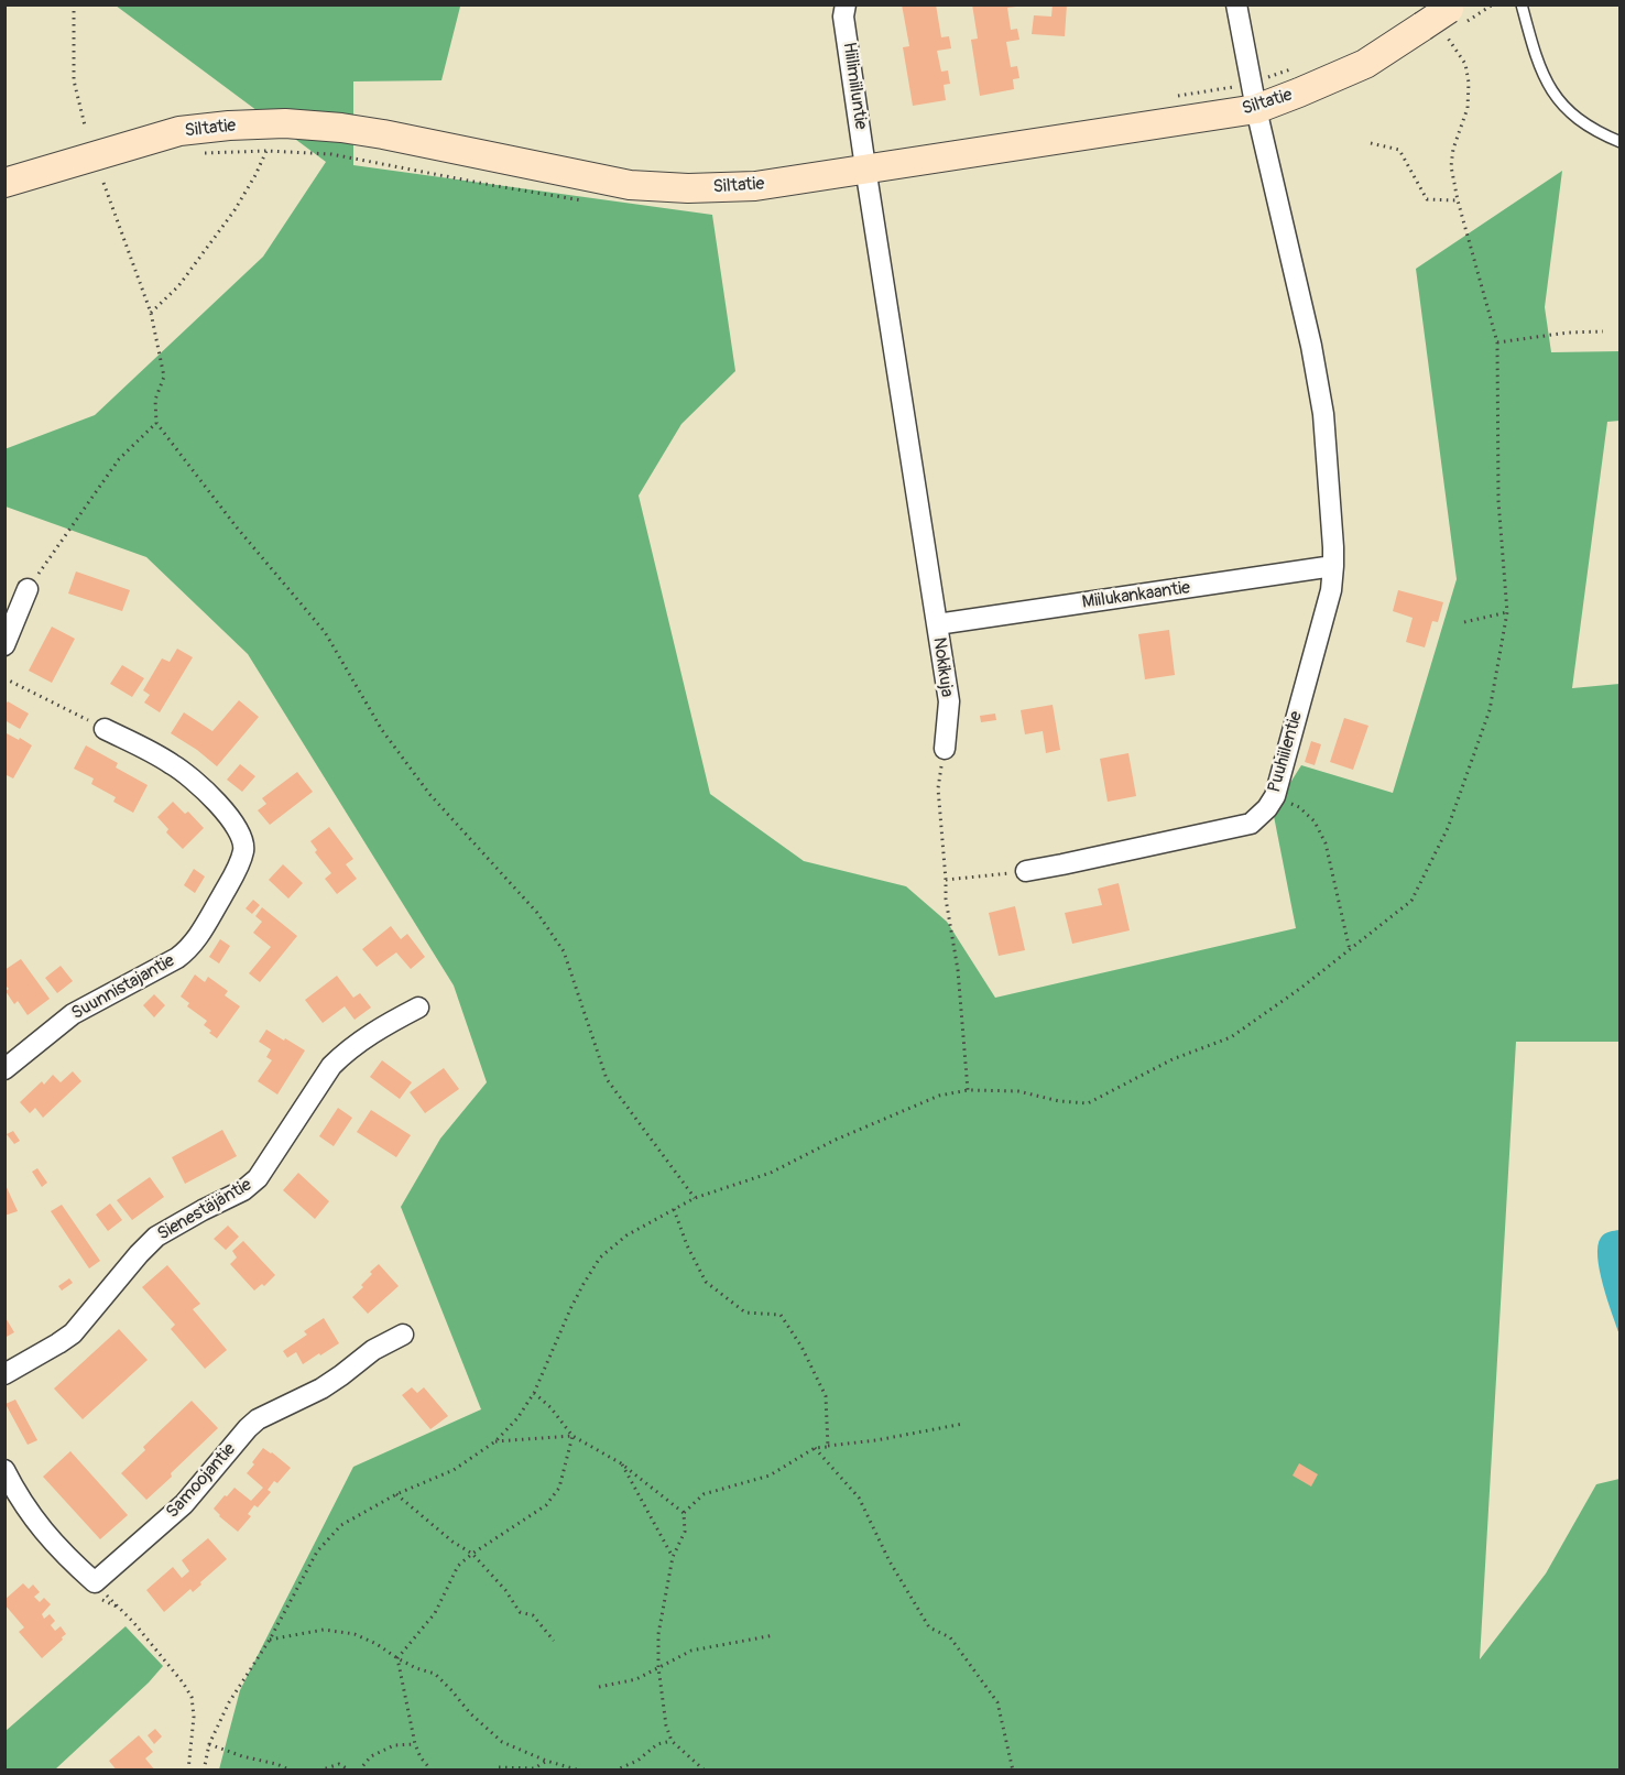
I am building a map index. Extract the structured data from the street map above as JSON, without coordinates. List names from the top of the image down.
{
  "streets": {
    "street": [
      "Hiilimiiluntie",
      "Siltatie",
      "Miilukankaantie",
      "Nokikuja",
      "Puuhiilentie",
      "Suunnistajantie",
      "Sienestäjäntie",
      "Samoojantie"
    ]
  },
  "crossings": [
    ["Hiilimiiluntie", "Siltatie"],
    ["Miilukankaantie", "Nokikuja"],
    ["Miilukankaantie", "Puuhiilentie"]
  ]
}
